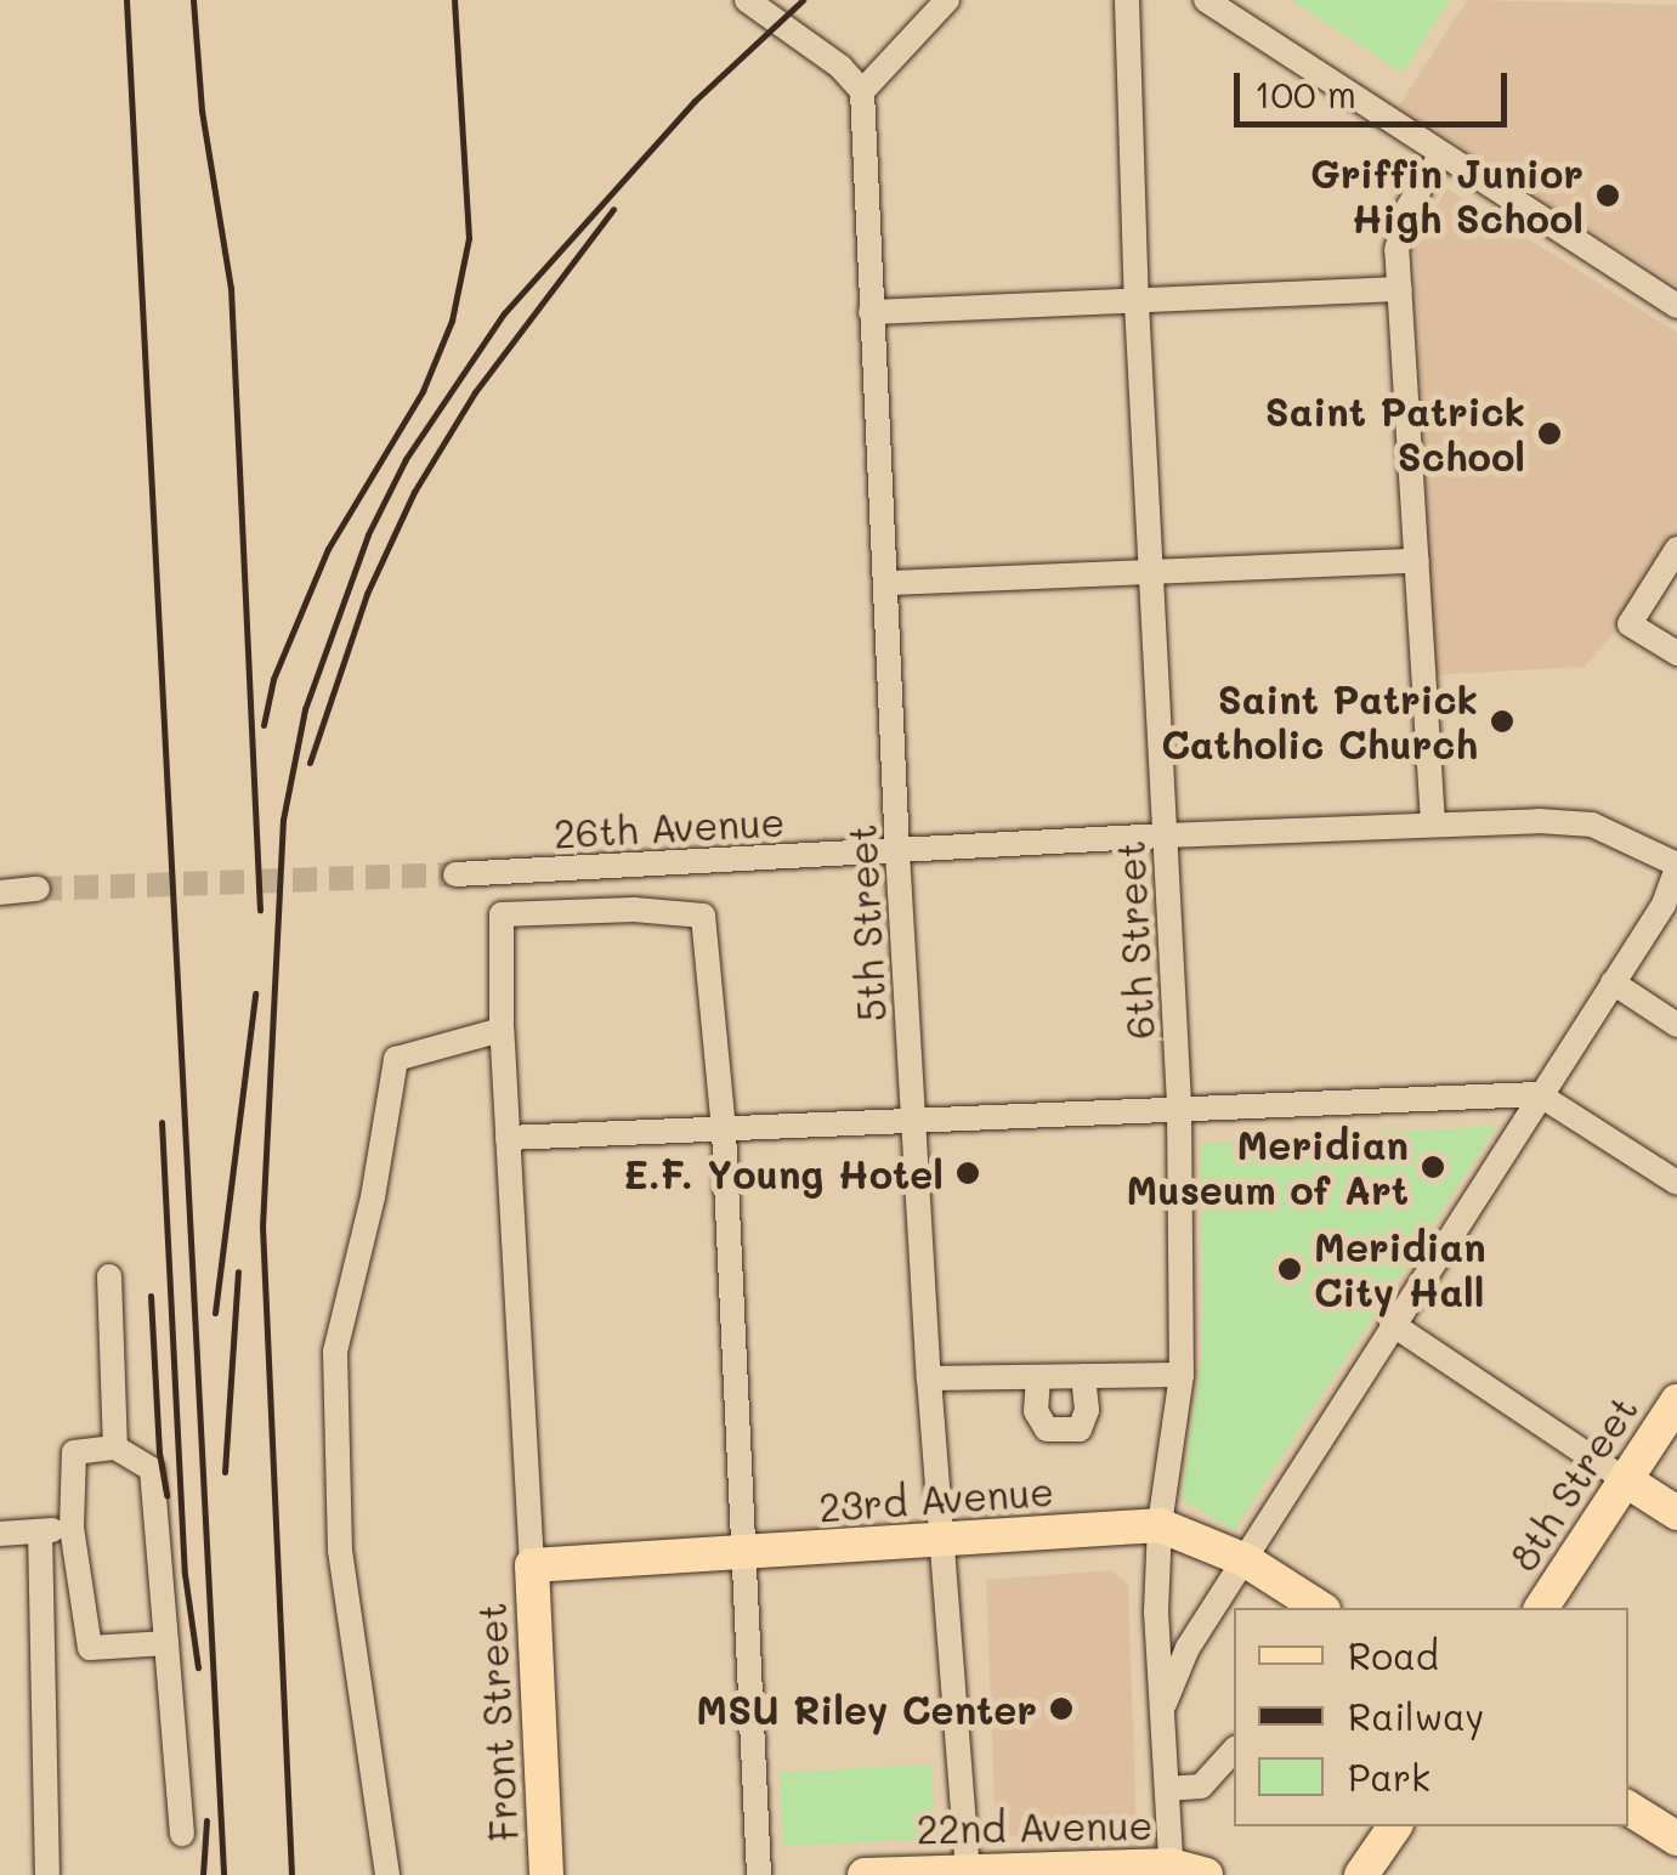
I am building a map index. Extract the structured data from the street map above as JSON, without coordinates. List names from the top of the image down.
{
  "streets": {
    "main road": [
      "8th Street",
      "23rd Avenue",
      "Front Street",
      "22nd Avenue"
    ],
    "street": ["26th Avenue", "5th Street", "6th Street"]
  },
  "crossings": [
    ["26th Avenue", "5th Street"],
    ["26th Avenue", "6th Street"],
    ["5th Street", "23rd Avenue"],
    ["5th Street", "22nd Avenue"],
    ["6th Street", "23rd Avenue"],
    ["6th Street", "22nd Avenue"],
    ["23rd Avenue", "Front Street"]
  ],
  "places": [
    "Griffin Junior High School",
    "Saint Patrick School",
    "Saint Patrick Catholic Church",
    "Meridian Museum of Art",
    "E.F. Young Hotel",
    "Meridian City Hall",
    "MSU Riley Center"
  ],
  "legend": ["Road", "Railway", "Park"],
  "scale_bar": "100 m"
}
